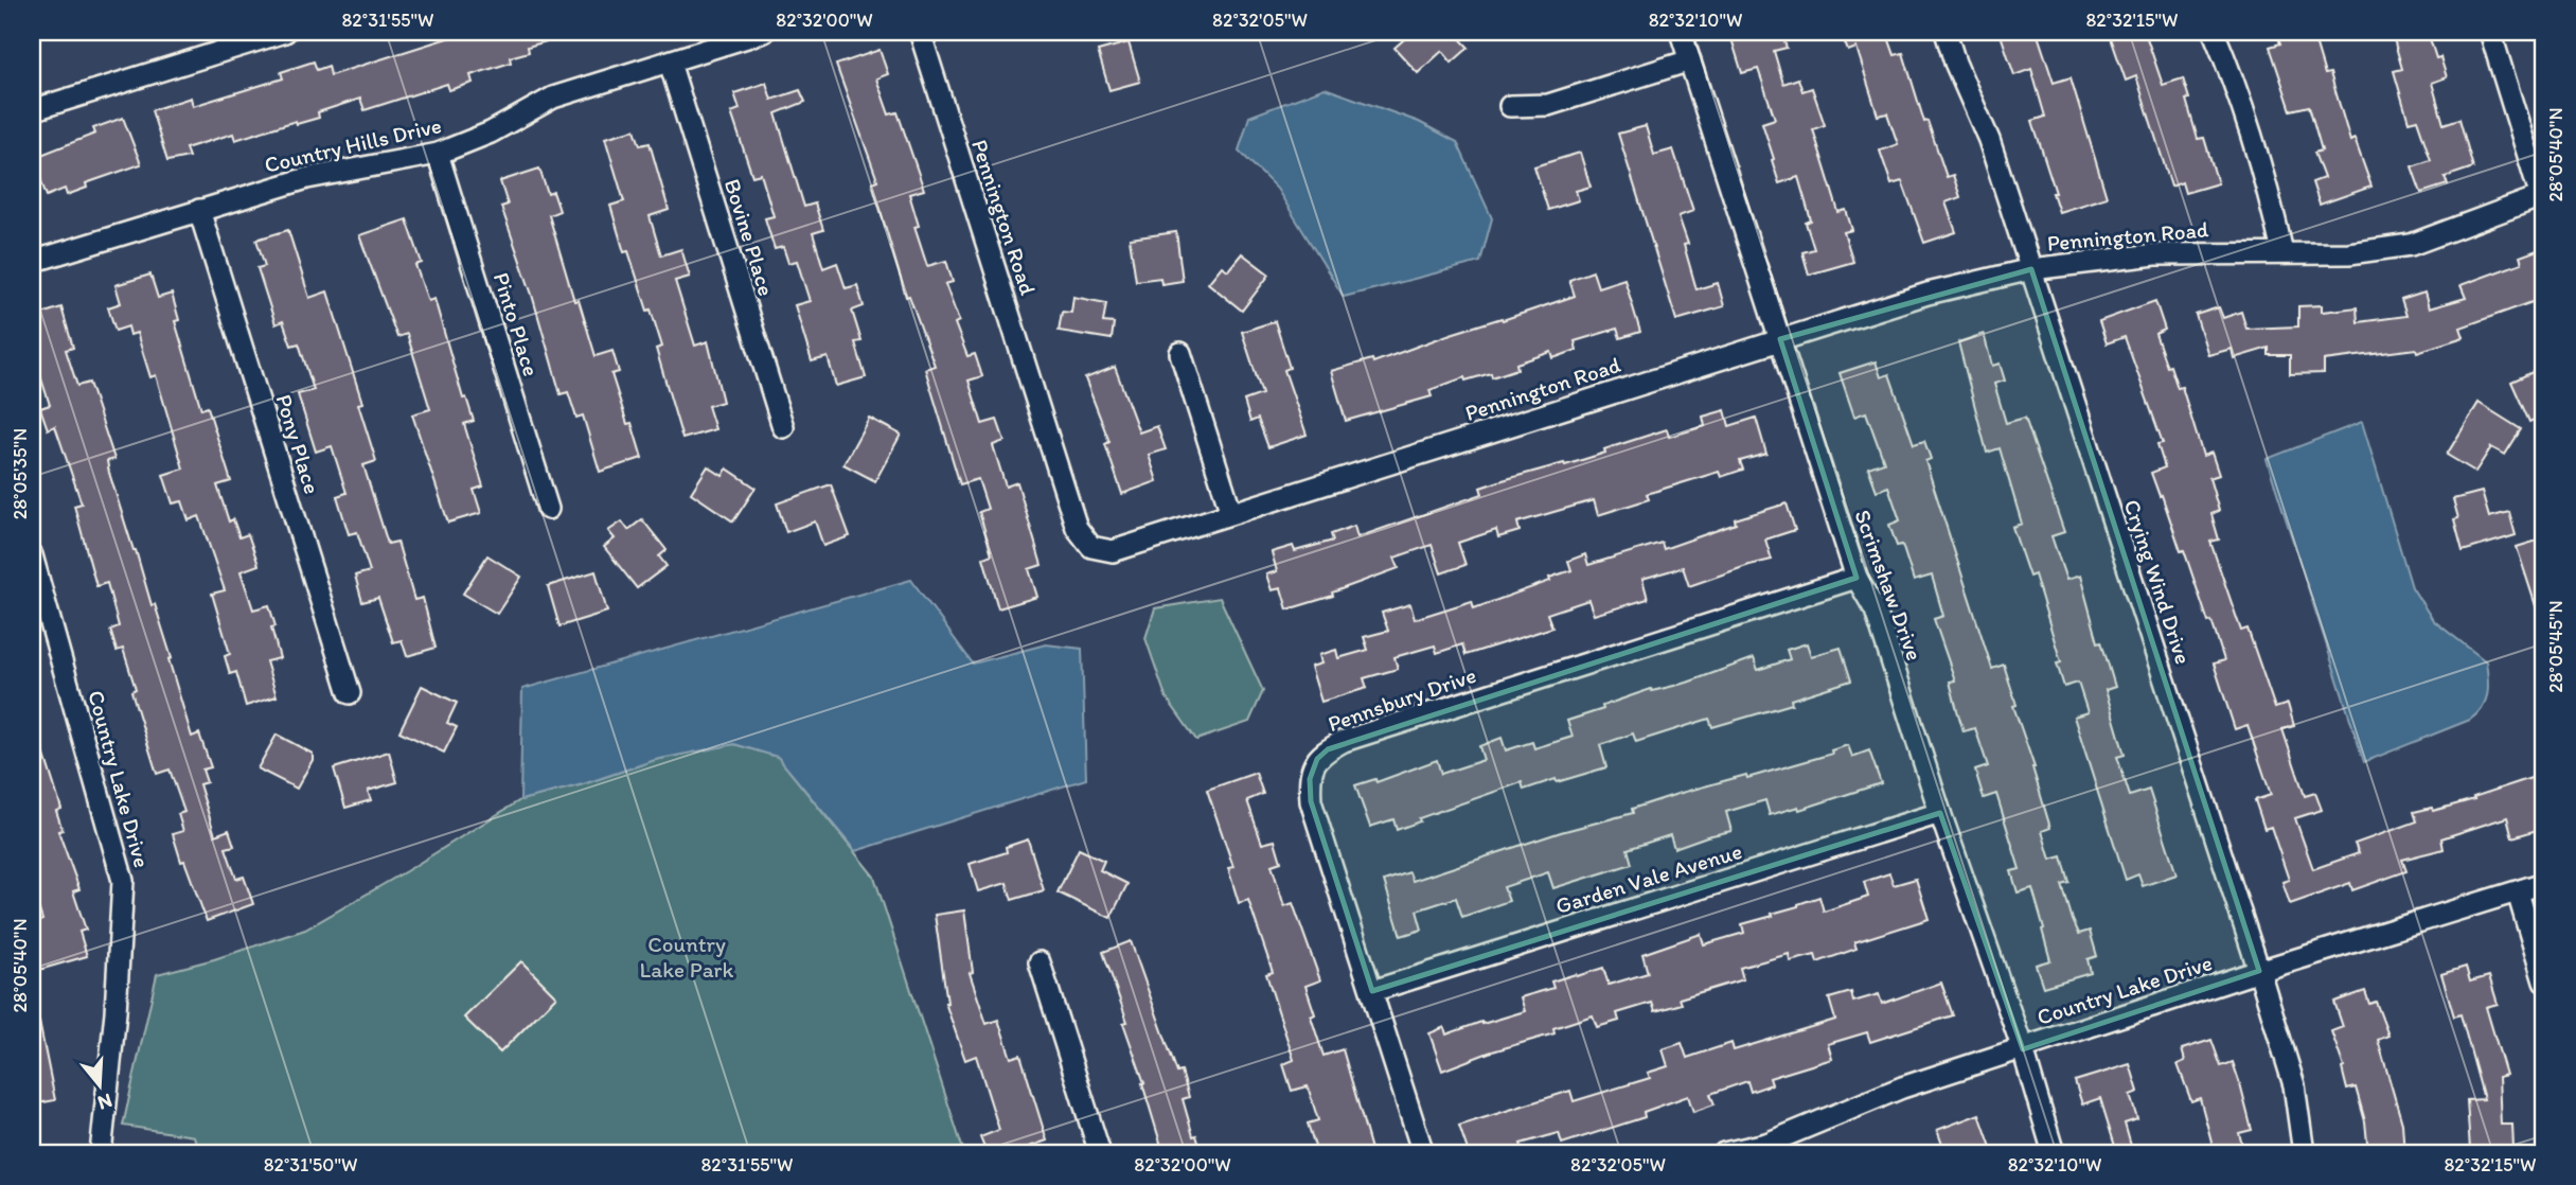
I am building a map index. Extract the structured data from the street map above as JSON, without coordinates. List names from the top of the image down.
{
  "streets": {
    "street": [
      "Country Hills Drive",
      "Pennington Road",
      "Bovine Place",
      "Pinto Place",
      "Pony Place",
      "Crying Wind Drive",
      "Scrimshaw Drive",
      "Pennsbury Drive",
      "Country Lake Drive",
      "Garden Vale Avenue"
    ]
  },
  "crossings": [
    ["Country Hills Drive", "Bovine Place"],
    ["Country Hills Drive", "Pinto Place"],
    ["Country Hills Drive", "Pony Place"],
    ["Pennington Road", "Crying Wind Drive"],
    ["Pennington Road", "Scrimshaw Drive"],
    ["Crying Wind Drive", "Country Lake Drive"],
    ["Scrimshaw Drive", "Pennsbury Drive"],
    ["Scrimshaw Drive", "Country Lake Drive"],
    ["Scrimshaw Drive", "Garden Vale Avenue"],
    ["Pennsbury Drive", "Garden Vale Avenue"]
  ],
  "parks": ["Country Lake Park"],
  "north": "bottom",
  "coordinates": [
    "82°31'55\"W",
    "82°32'00\"W",
    "82°32'05\"W",
    "82°32'10\"W",
    "82°32'15\"W",
    "28°05'40\"N",
    "28°05'35\"N",
    "28°05'45\"N",
    "82°31'50\"W"
  ]
}
